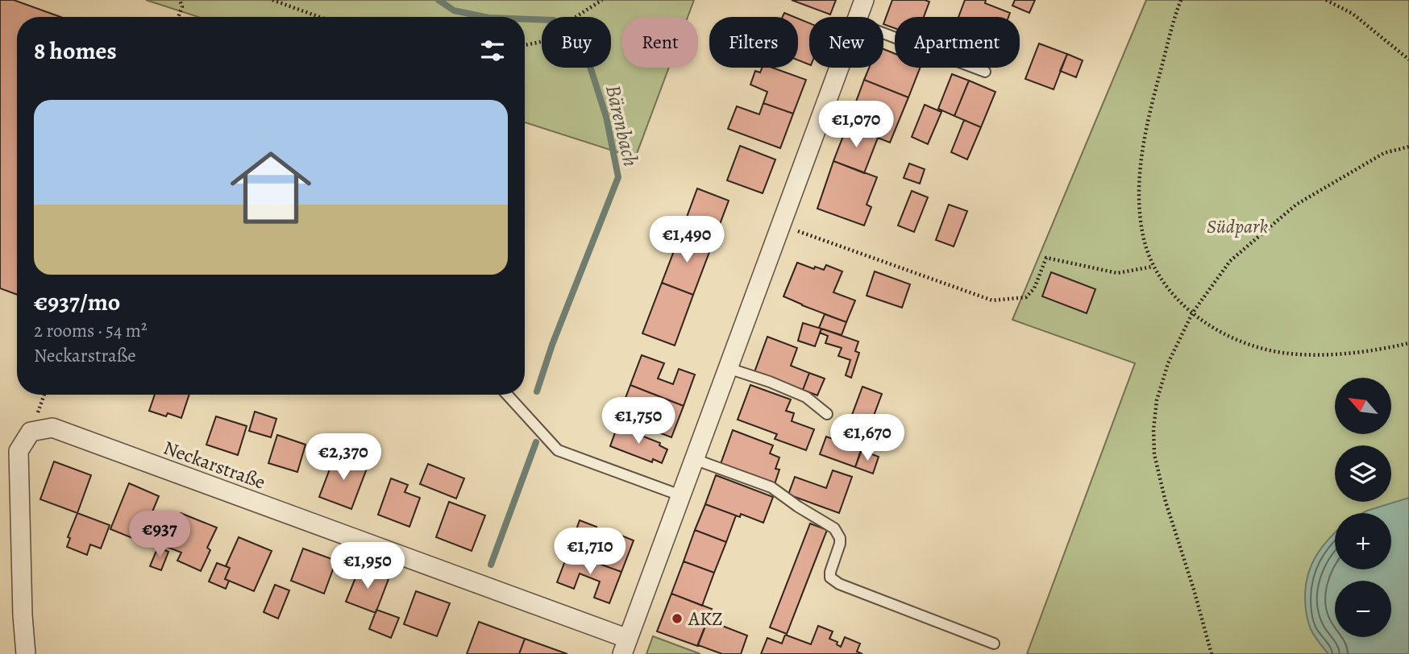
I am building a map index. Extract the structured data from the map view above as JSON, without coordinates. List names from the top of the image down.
{
  "streets": {
    "street": ["Neckarstraße"]
  },
  "water": ["Bärenbach"],
  "parks": ["Südpark"],
  "places": ["AKZ"],
  "north": "top left",
  "page": {
    "chip": [
      "Buy",
      "Rent",
      "Filters",
      "New",
      "Apartment"
    ],
    "heading": "8 homes",
    "list": [
      {
        "name": "€937/mo",
        "note": "2 rooms · 54 m² · Neckarstraße"
      }
    ],
    "price": [
      "€1,070",
      "€1,490",
      "€1,750",
      "€1,670",
      "€2,370",
      "€937",
      "€1,710",
      "€1,950"
    ],
    "map_buttons": ["+", "−"]
  }
}
